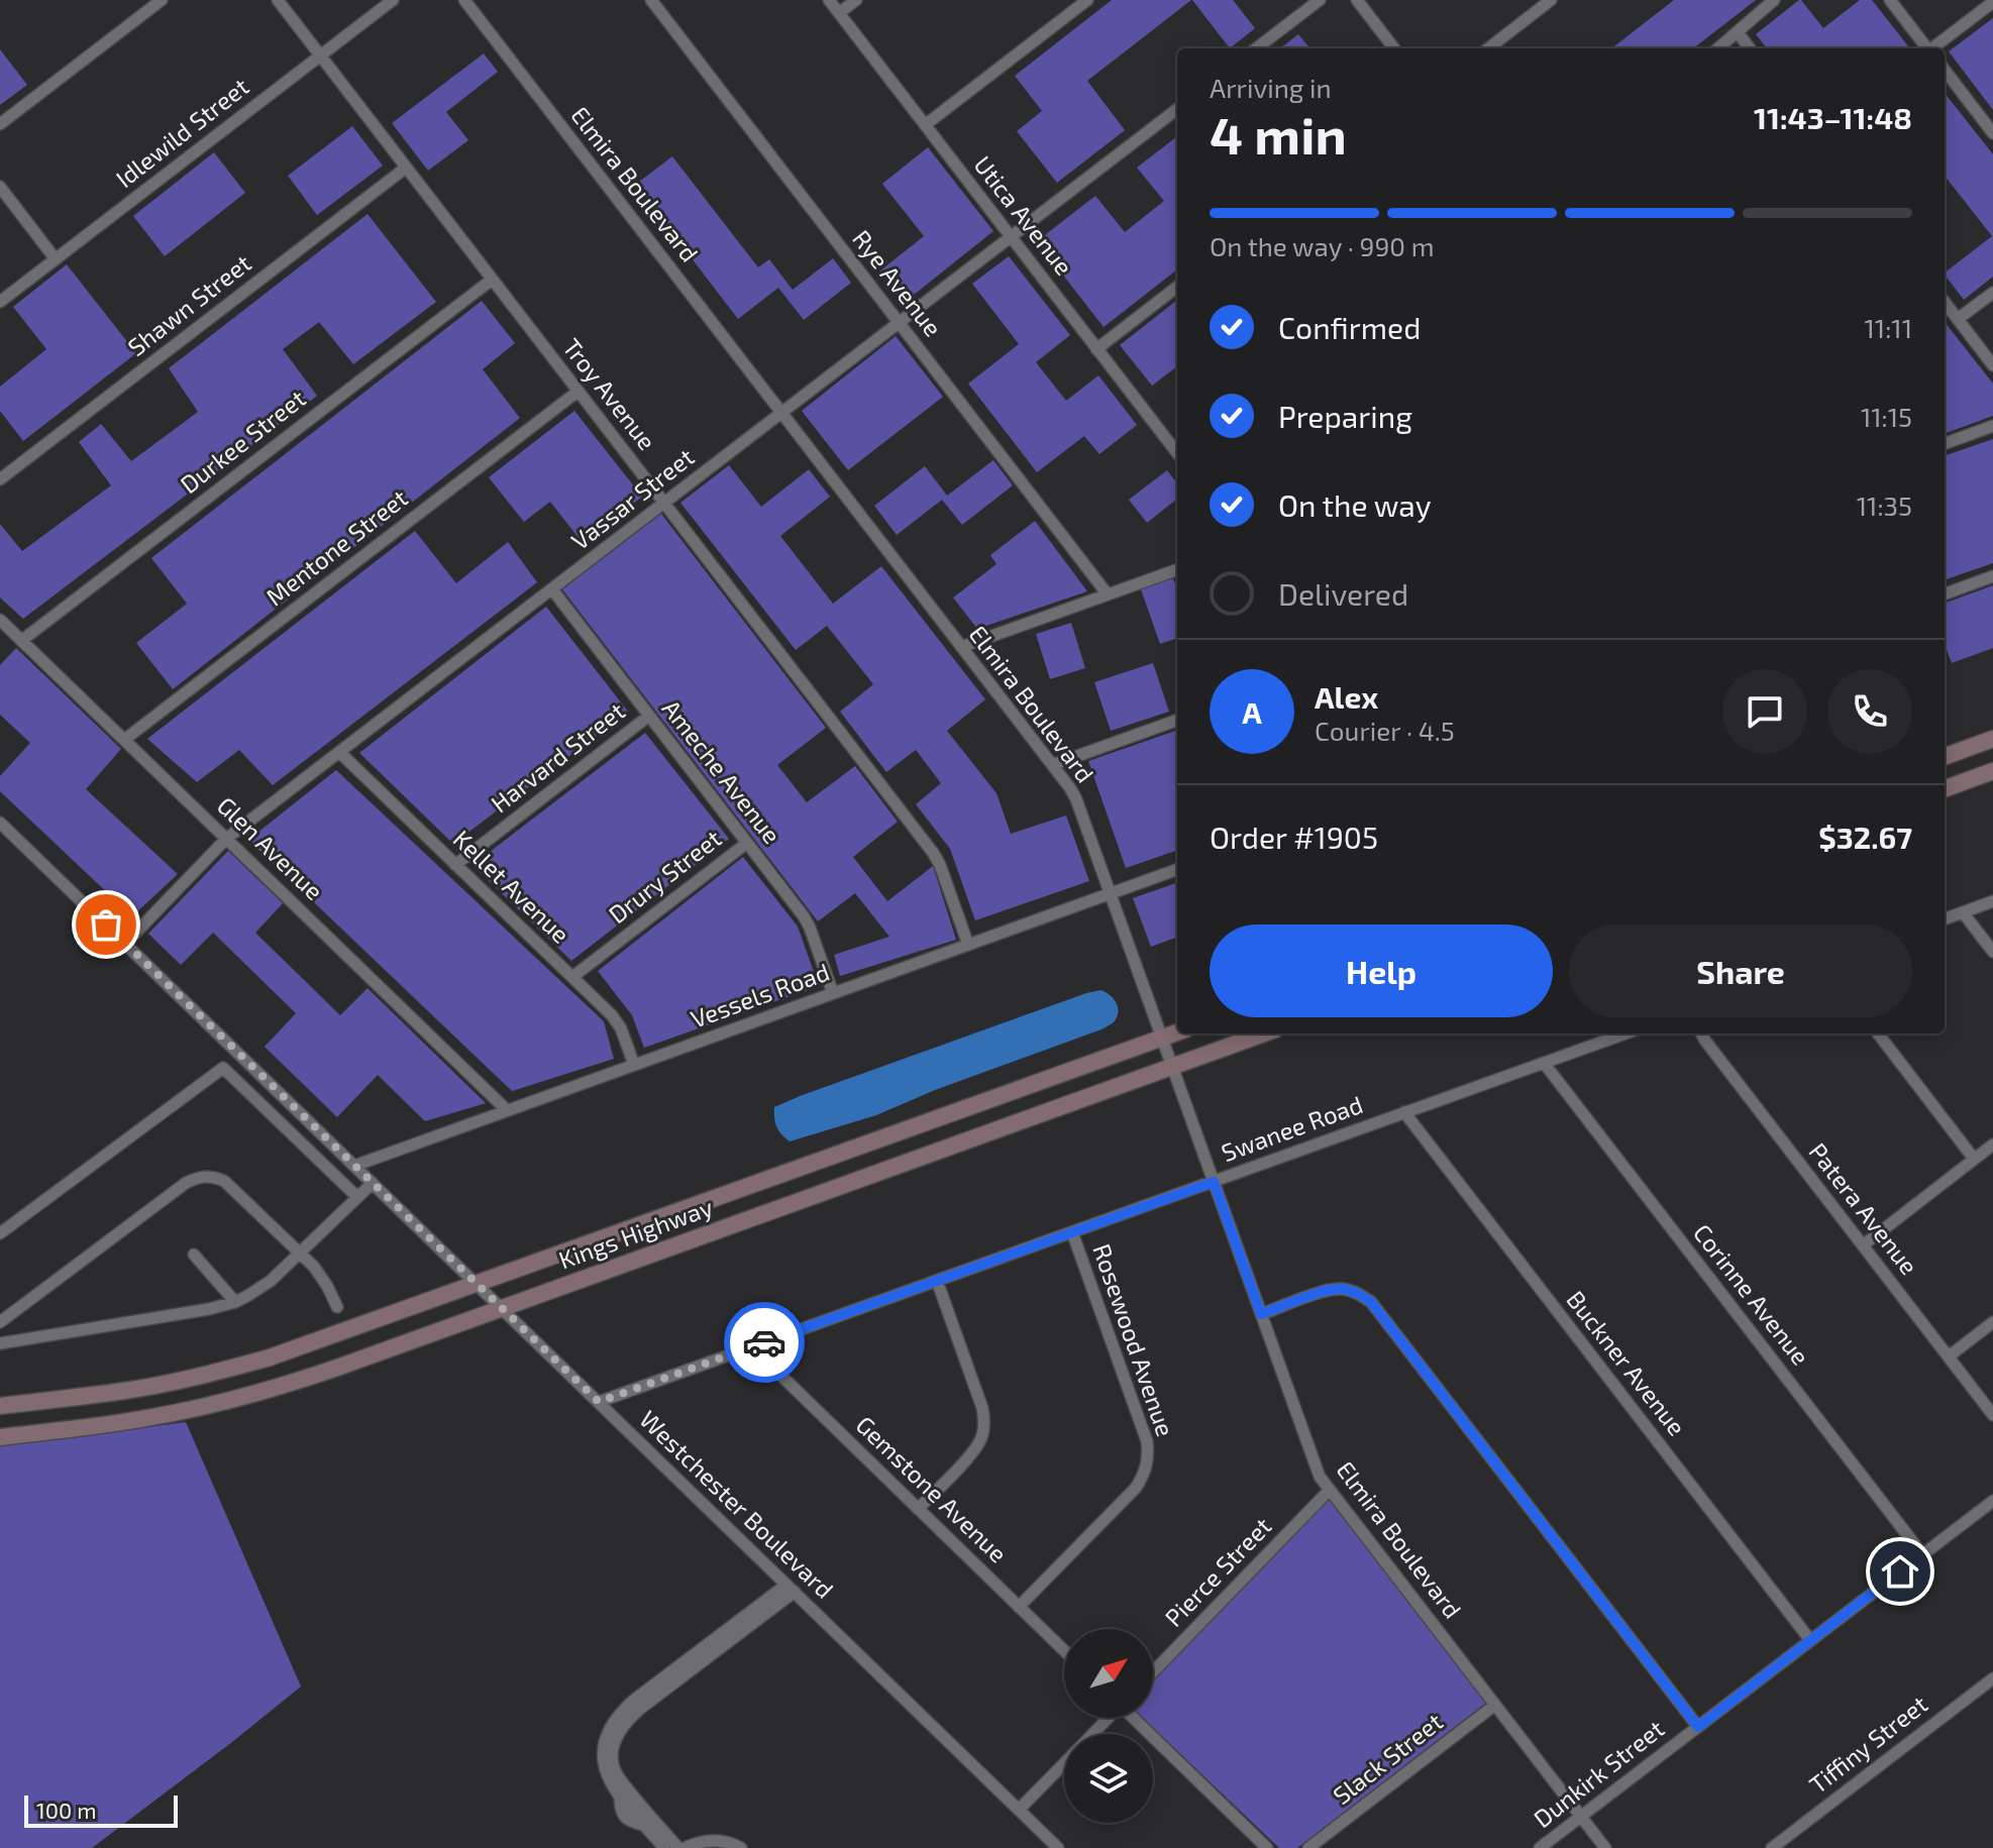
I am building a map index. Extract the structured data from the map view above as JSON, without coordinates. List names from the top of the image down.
{
  "streets": {
    "main road": ["Kings Highway"],
    "street": [
      "Idlewild Street",
      "Elmira Boulevard",
      "Utica Avenue",
      "Rye Avenue",
      "Shawn Street",
      "Troy Avenue",
      "Durkee Street",
      "Vassar Street",
      "Mentone Street",
      "Harvard Street",
      "Ameche Avenue",
      "Glen Avenue",
      "Drury Street",
      "Kellet Avenue",
      "Vessels Road",
      "Swanee Road",
      "Patera Avenue",
      "Corinne Avenue",
      "Rosewood Avenue",
      "Buckner Avenue",
      "Gemstone Avenue",
      "Westchester Boulevard",
      "Pierce Street",
      "Tiffiny Street",
      "Slack Street",
      "Dunkirk Street"
    ]
  },
  "crossings": [
    ["Idlewild Street", "Troy Avenue"],
    ["Elmira Boulevard", "Vassar Street"],
    ["Elmira Boulevard", "Vessels Road"],
    ["Elmira Boulevard", "Swanee Road"],
    ["Elmira Boulevard", "Kings Highway"],
    ["Elmira Boulevard", "Pierce Street"],
    ["Elmira Boulevard", "Slack Street"],
    ["Elmira Boulevard", "Dunkirk Street"],
    ["Utica Avenue", "Vassar Street"],
    ["Rye Avenue", "Vassar Street"],
    ["Shawn Street", "Troy Avenue"],
    ["Troy Avenue", "Durkee Street"],
    ["Troy Avenue", "Vassar Street"],
    ["Troy Avenue", "Mentone Street"],
    ["Troy Avenue", "Vessels Road"],
    ["Durkee Street", "Glen Avenue"],
    ["Vassar Street", "Ameche Avenue"],
    ["Vassar Street", "Glen Avenue"],
    ["Vassar Street", "Kellet Avenue"],
    ["Vassar Street", "Westchester Boulevard"],
    ["Mentone Street", "Glen Avenue"],
    ["Harvard Street", "Ameche Avenue"],
    ["Harvard Street", "Kellet Avenue"],
    ["Ameche Avenue", "Drury Street"],
    ["Ameche Avenue", "Vessels Road"],
    ["Glen Avenue", "Vessels Road"],
    ["Drury Street", "Kellet Avenue"],
    ["Kellet Avenue", "Vessels Road"],
    ["Vessels Road", "Westchester Boulevard"],
    ["Swanee Road", "Corinne Avenue"],
    ["Swanee Road", "Rosewood Avenue"],
    ["Swanee Road", "Buckner Avenue"],
    ["Swanee Road", "Gemstone Avenue"],
    ["Swanee Road", "Westchester Boulevard"],
    ["Kings Highway", "Westchester Boulevard"],
    ["Corinne Avenue", "Dunkirk Street"],
    ["Rosewood Avenue", "Gemstone Avenue"],
    ["Buckner Avenue", "Dunkirk Street"]
  ],
  "scale_bar": "100 m",
  "north": "top right",
  "page": {
    "heading": ["4 min", "Arriving in", "11:43–11:48"],
    "panel": [
      "Alex",
      "Courier · 4.5",
      "Order #1905",
      "$32.67"
    ],
    "bar": "On the way · 990 m",
    "list": [
      ["Confirmed", "11:11"],
      ["Preparing", "11:15"],
      ["On the way", "11:35"],
      "Delivered"
    ],
    "round": "A",
    "buttons": ["Help", "Share"],
    "scale": "100 m"
  }
}
